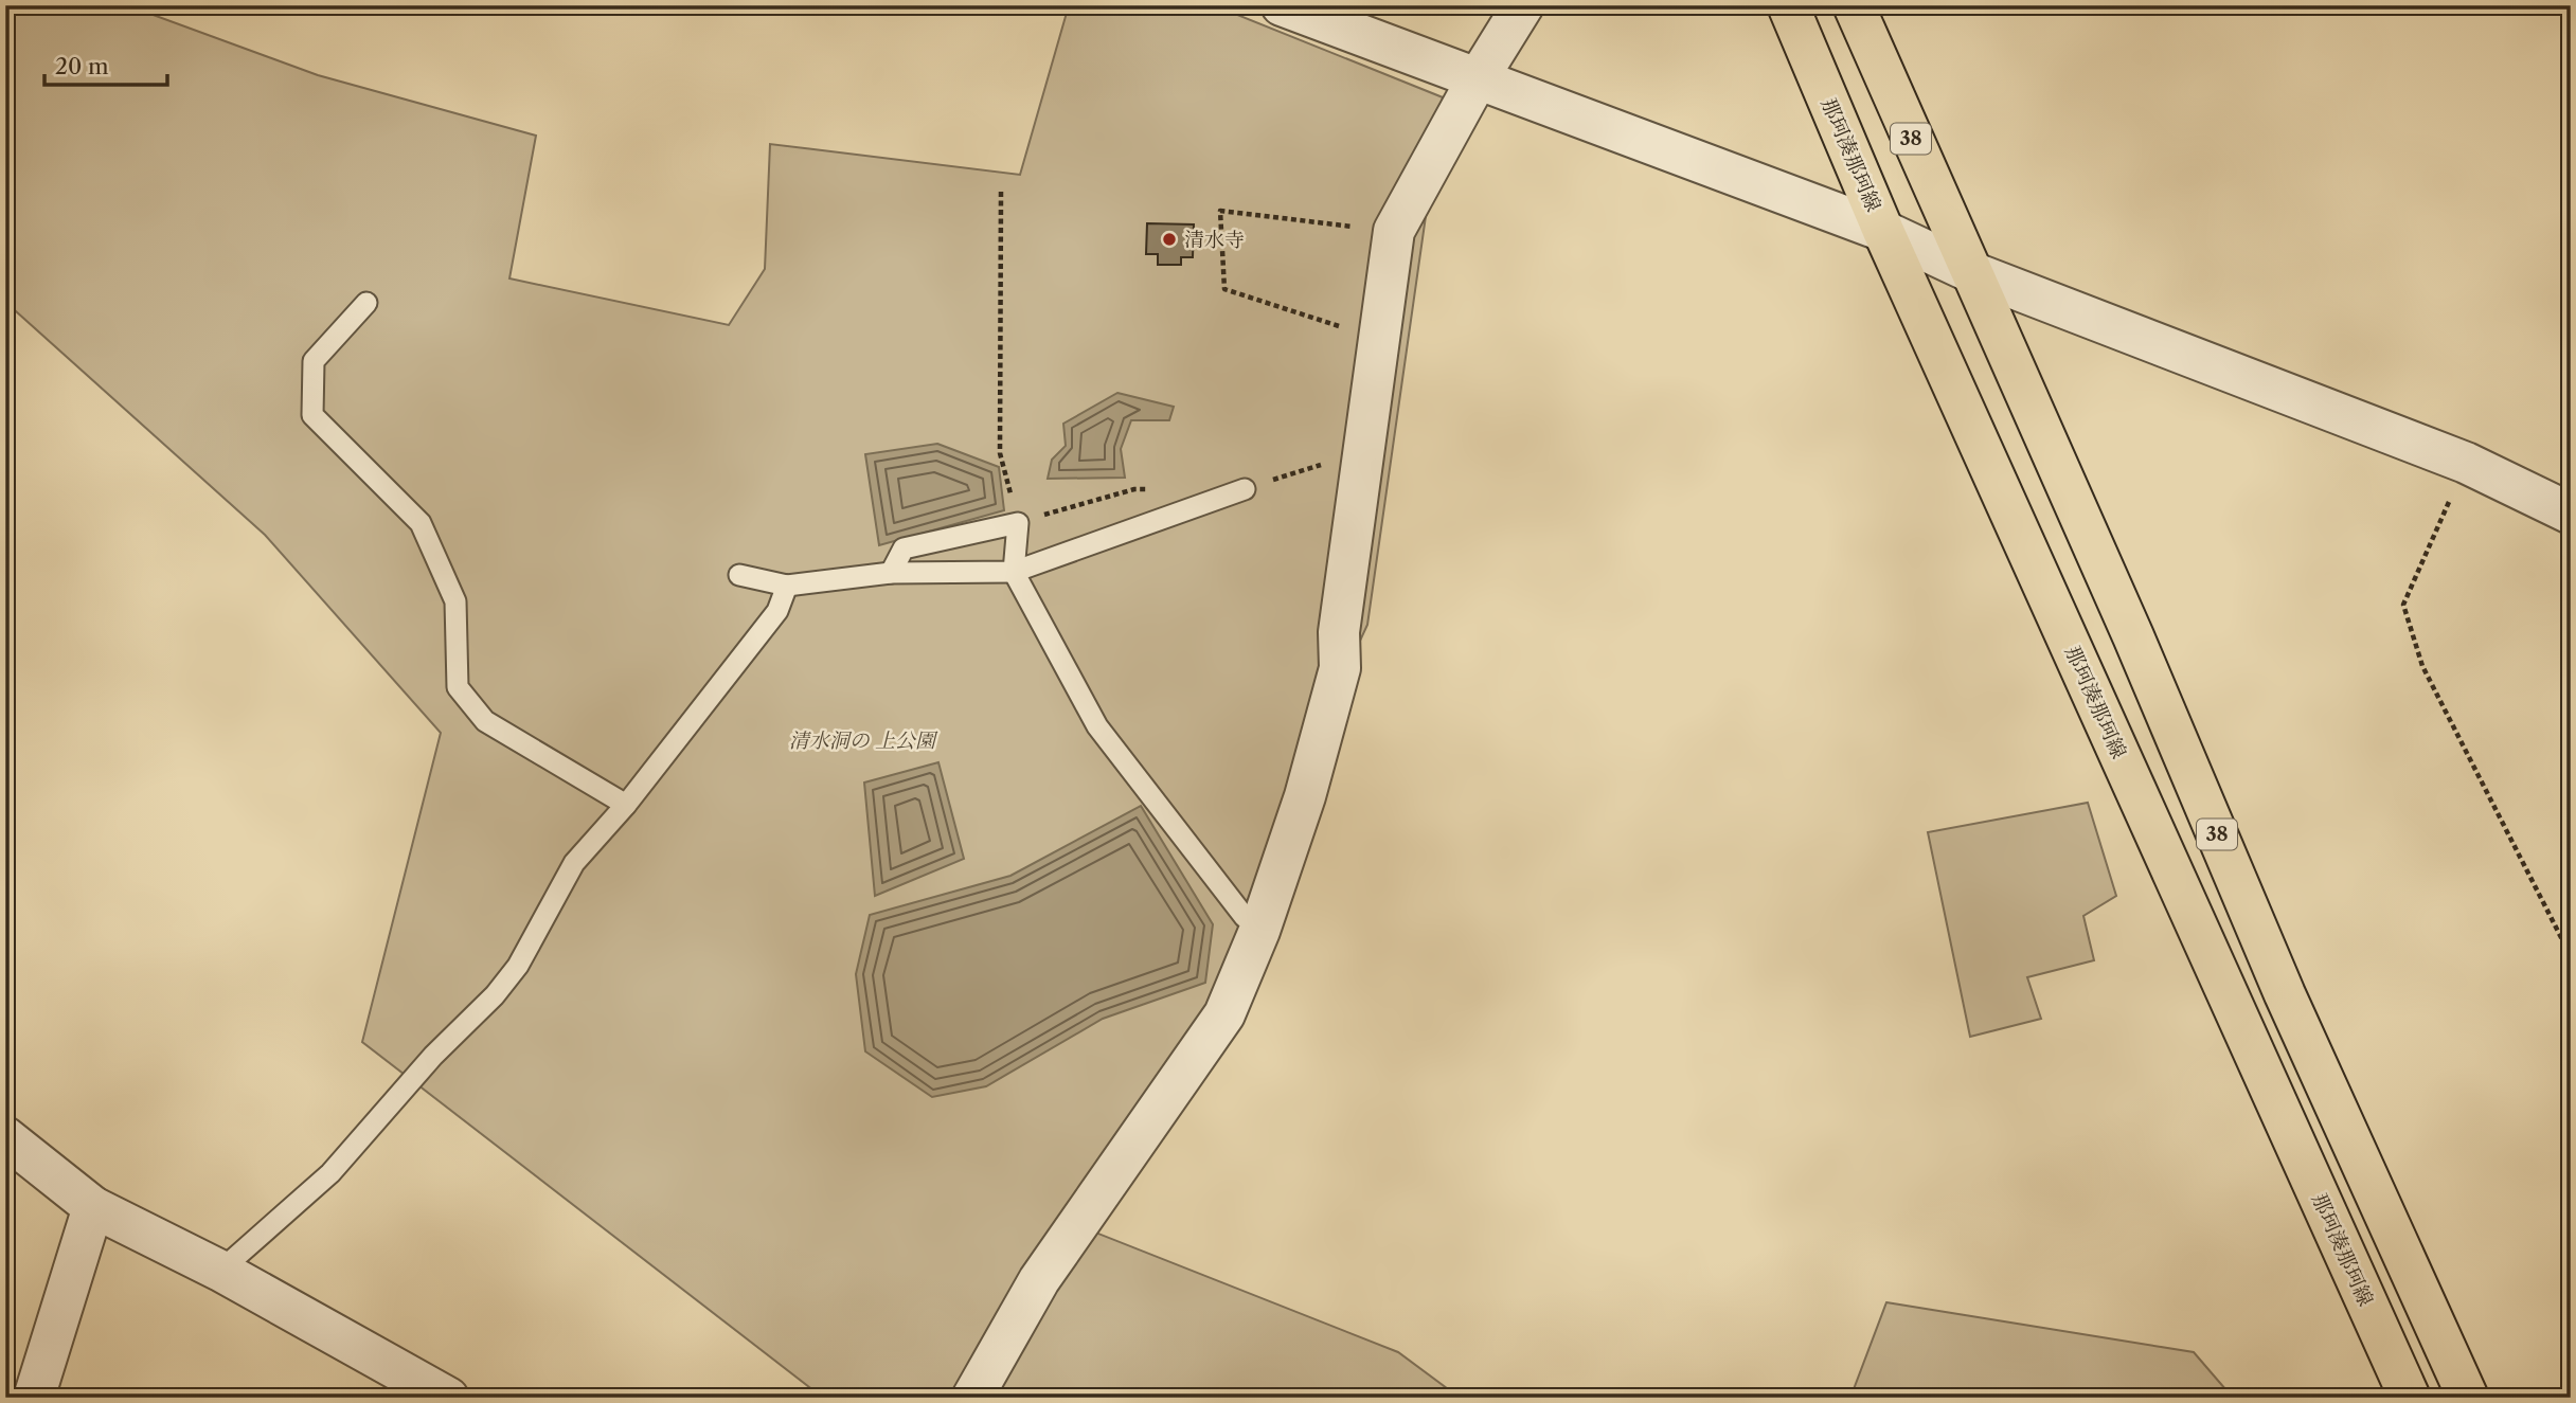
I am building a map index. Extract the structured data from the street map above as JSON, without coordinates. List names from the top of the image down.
{
  "streets": {
    "main road": ["38", "那珂湊那珂線"]
  },
  "parks": ["清水洞の 上公園"],
  "places": ["清水寺"],
  "scale_bar": "20 m"
}
